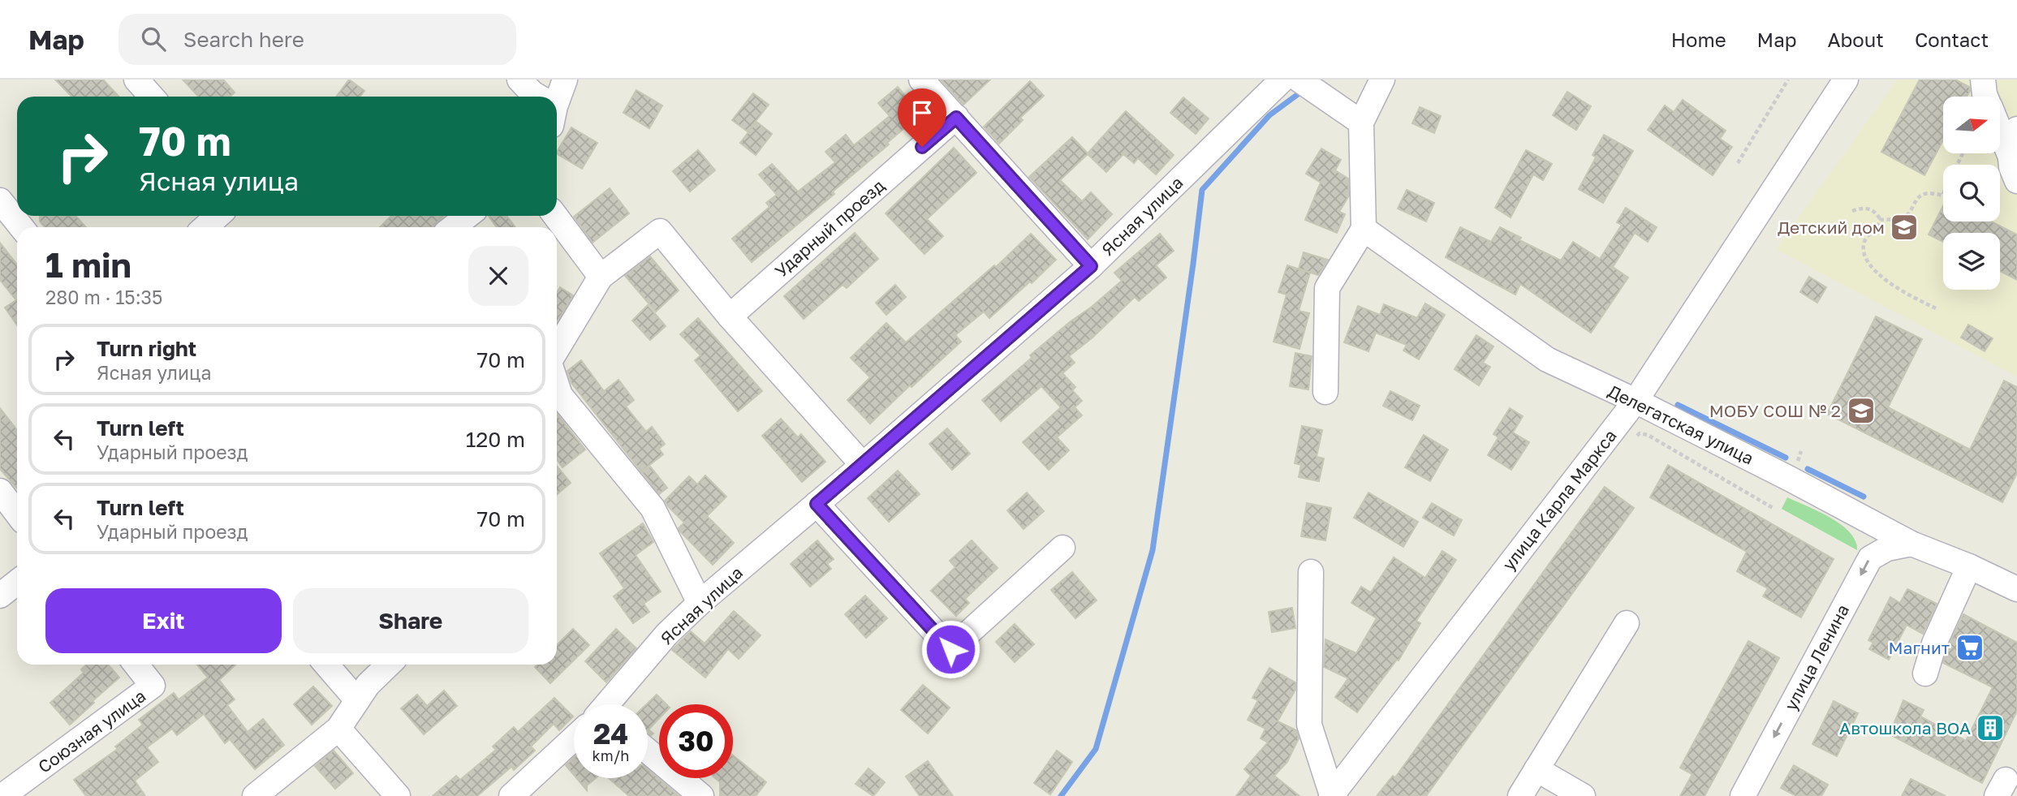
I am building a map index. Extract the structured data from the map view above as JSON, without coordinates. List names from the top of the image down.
{
  "streets": {
    "street": [
      "Ясная улица",
      "Ударный проезд",
      "Делегатская улица",
      "улица Карла Маркса",
      "улица Ленина",
      "Союзная улица"
    ]
  },
  "crossings": [
    ["Делегатская улица", "улица Карла Маркса"],
    ["Делегатская улица", "улица Ленина"]
  ],
  "places": {
    "school or university": ["Детский дом", "МОБУ СОШ № 2"],
    "supermarket": ["Магнит"],
    "building": ["Автошкола ВОА"]
  },
  "north": "right",
  "page": {
    "header": "Map",
    "search": "Search here",
    "nav": [
      "Home",
      "Map",
      "About",
      "Contact"
    ],
    "turn": ["70 m", "Ясная улица"],
    "heading": ["1 min", "280 m · 15:35"],
    "list": [
      {
        "name": "Turn right",
        "note": "Ясная улица",
        "value": "70 m"
      },
      {
        "name": "Turn left",
        "note": "Ударный проезд",
        "value": "120 m"
      },
      {
        "name": "Turn left",
        "note": "Ударный проезд",
        "value": "70 m"
      }
    ],
    "buttons": ["Exit", "Share"],
    "speed": "24 km/h",
    "limit": "30"
  }
}
